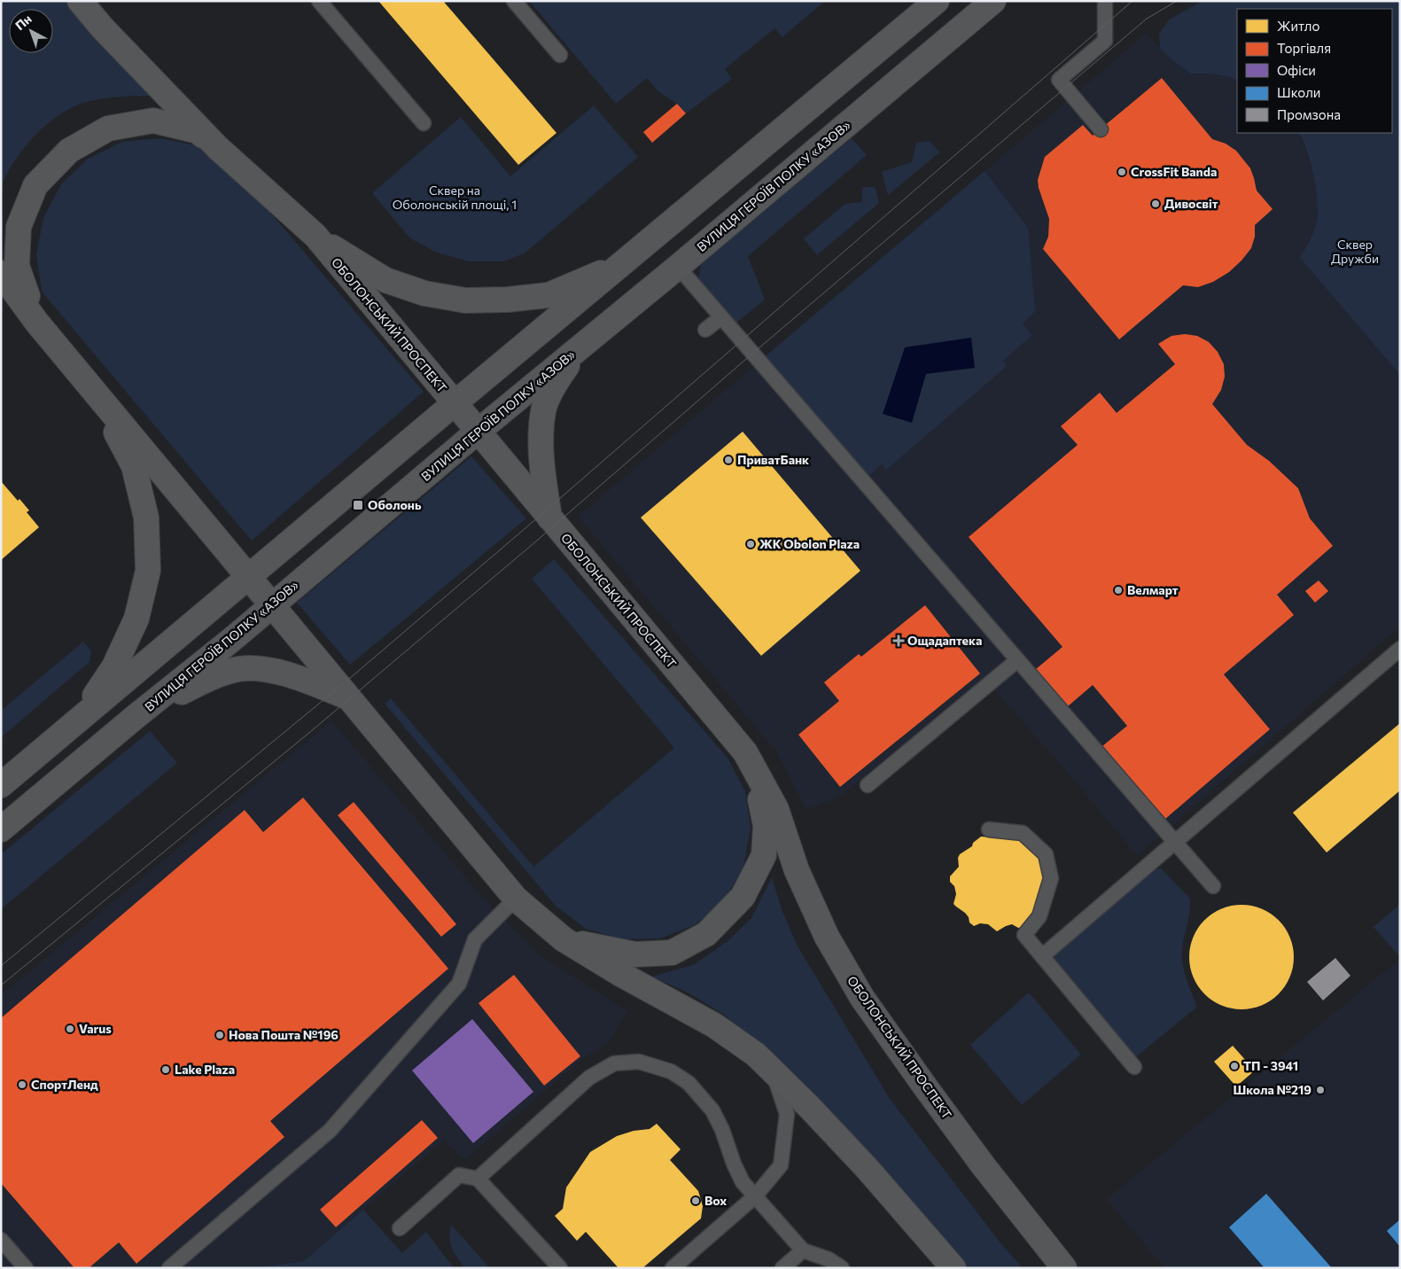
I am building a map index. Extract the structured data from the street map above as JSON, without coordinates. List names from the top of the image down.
{
  "streets": {
    "main road": ["ВУЛИЦЯ ГЕРОЇВ ПОЛКУ «АЗОВ»", "ОБОЛОНСЬКИЙ ПРОСПЕКТ"]
  },
  "crossings": [
    ["ВУЛИЦЯ ГЕРОЇВ ПОЛКУ «АЗОВ»", "ОБОЛОНСЬКИЙ ПРОСПЕКТ"]
  ],
  "parks": ["Сквер на Оболонській площі, 1", "Сквер Дружби"],
  "places": {
    "other": [
      "CrossFit Banda",
      "Дивосвіт",
      "ПриватБанк",
      "ЖК Obolon Plaza",
      "Велмарт",
      "Varus",
      "Нова Пошта №196",
      "ТП - 3941",
      "Lake Plaza",
      "СпортЛенд",
      "Школа №219",
      "Box"
    ],
    "transit": ["Оболонь"],
    "health": ["Ощадаптека"]
  },
  "legend": [
    "Житло",
    "Торгівля",
    "Офіси",
    "Школи",
    "Промзона"
  ],
  "north": "top left"
}
